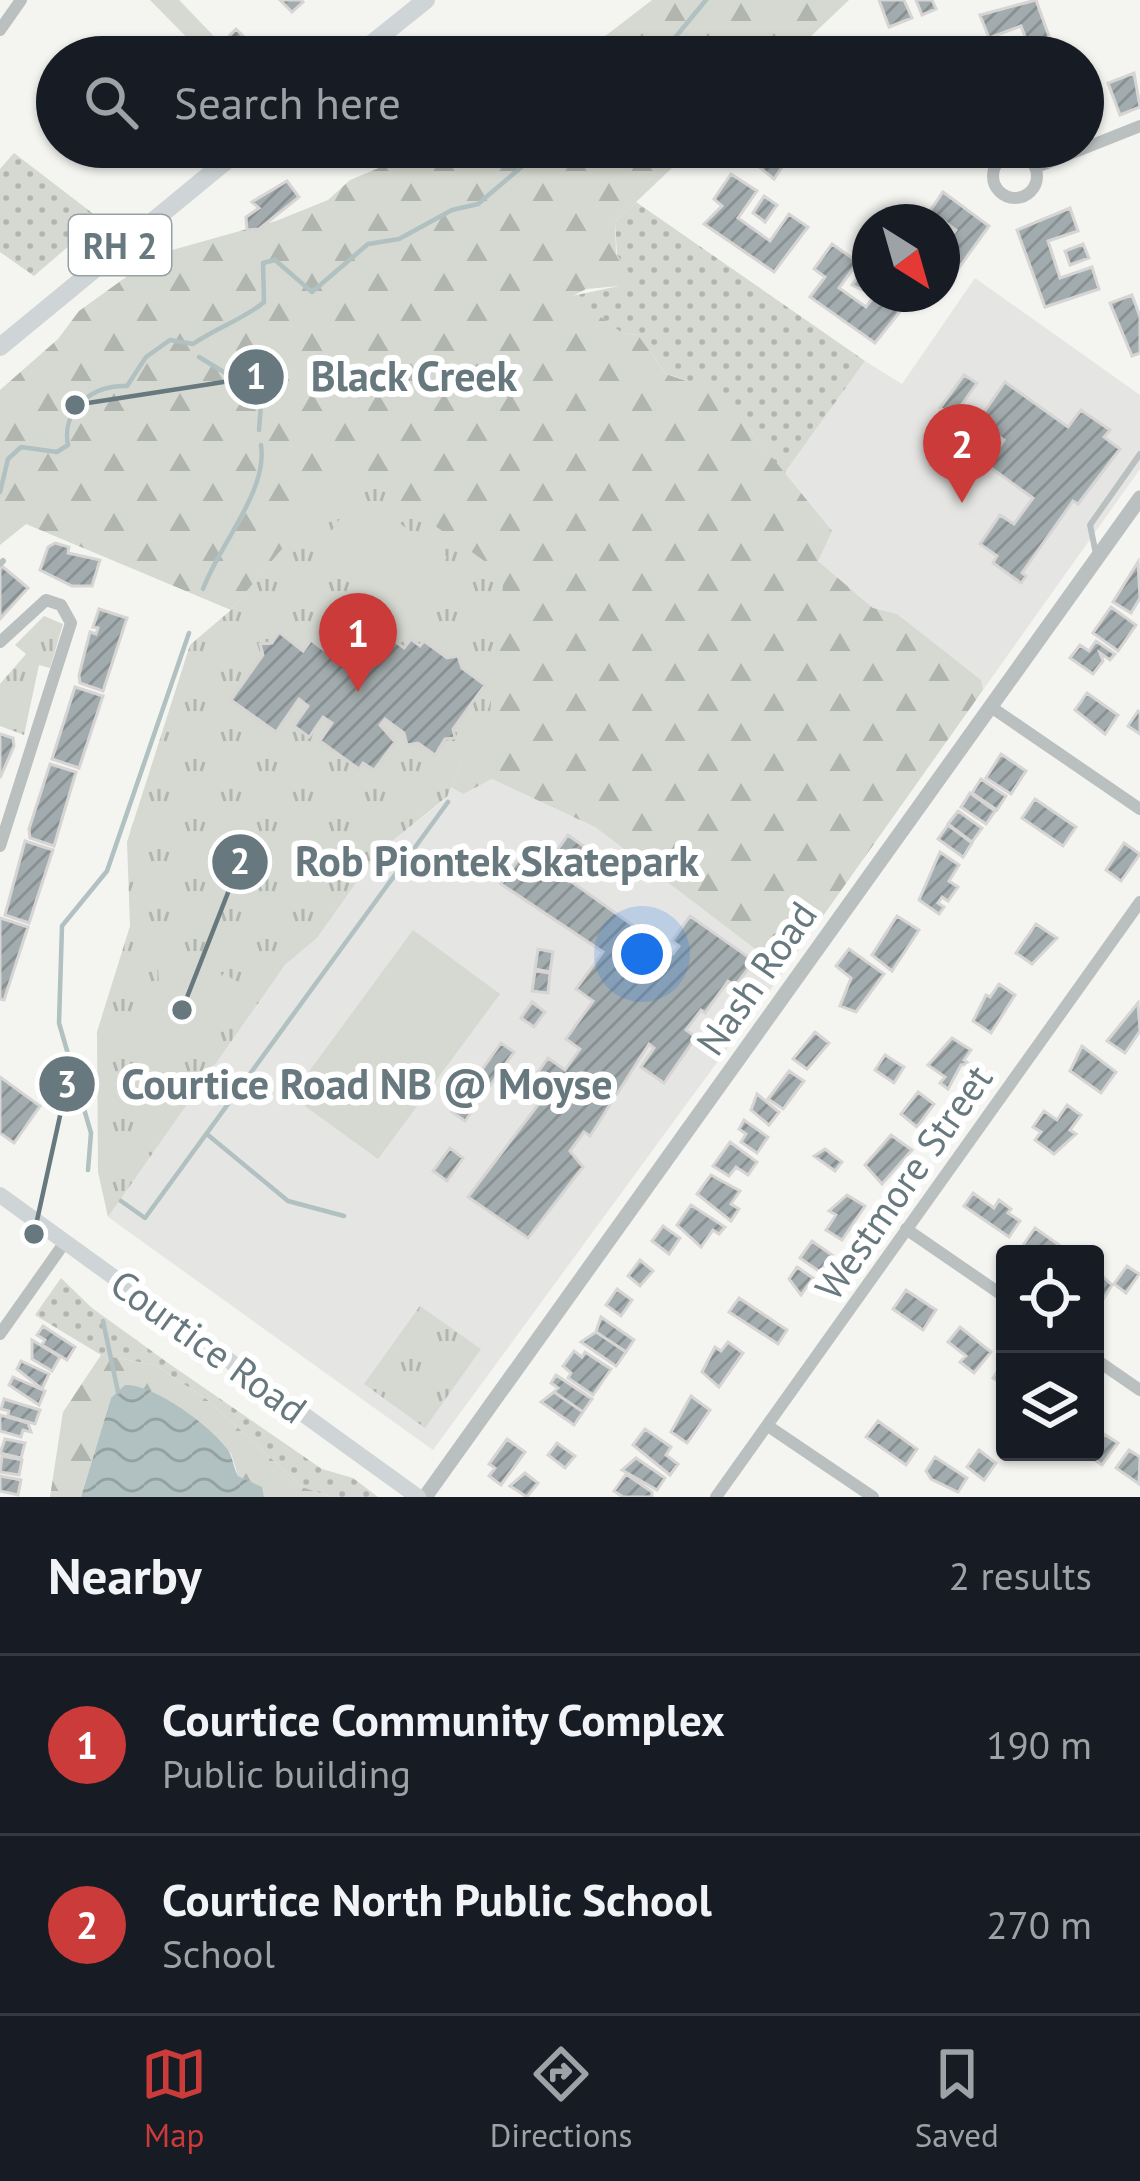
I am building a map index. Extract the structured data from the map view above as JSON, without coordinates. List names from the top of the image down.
{
  "streets": {
    "main road": ["RH 2", "Courtice Road"],
    "street": ["Nash Road", "Westmore Street"]
  },
  "crossings": [
    ["Nash Road", "Courtice Road"]
  ],
  "places": ["Black Creek", "Rob Piontek Skatepark", "Courtice Road NB @ Moyse"],
  "north": "bottom right",
  "page": {
    "search": "Search here",
    "pins": ["2", "1"],
    "heading": ["Nearby", "2 results"],
    "list": [
      {
        "mark": "1",
        "name": "Courtice Community Complex",
        "note": "Public building",
        "value": "190 m"
      },
      {
        "mark": "2",
        "name": "Courtice North Public School",
        "note": "School",
        "value": "270 m"
      }
    ],
    "nav": ["Map", "Directions", "Saved"]
  }
}
